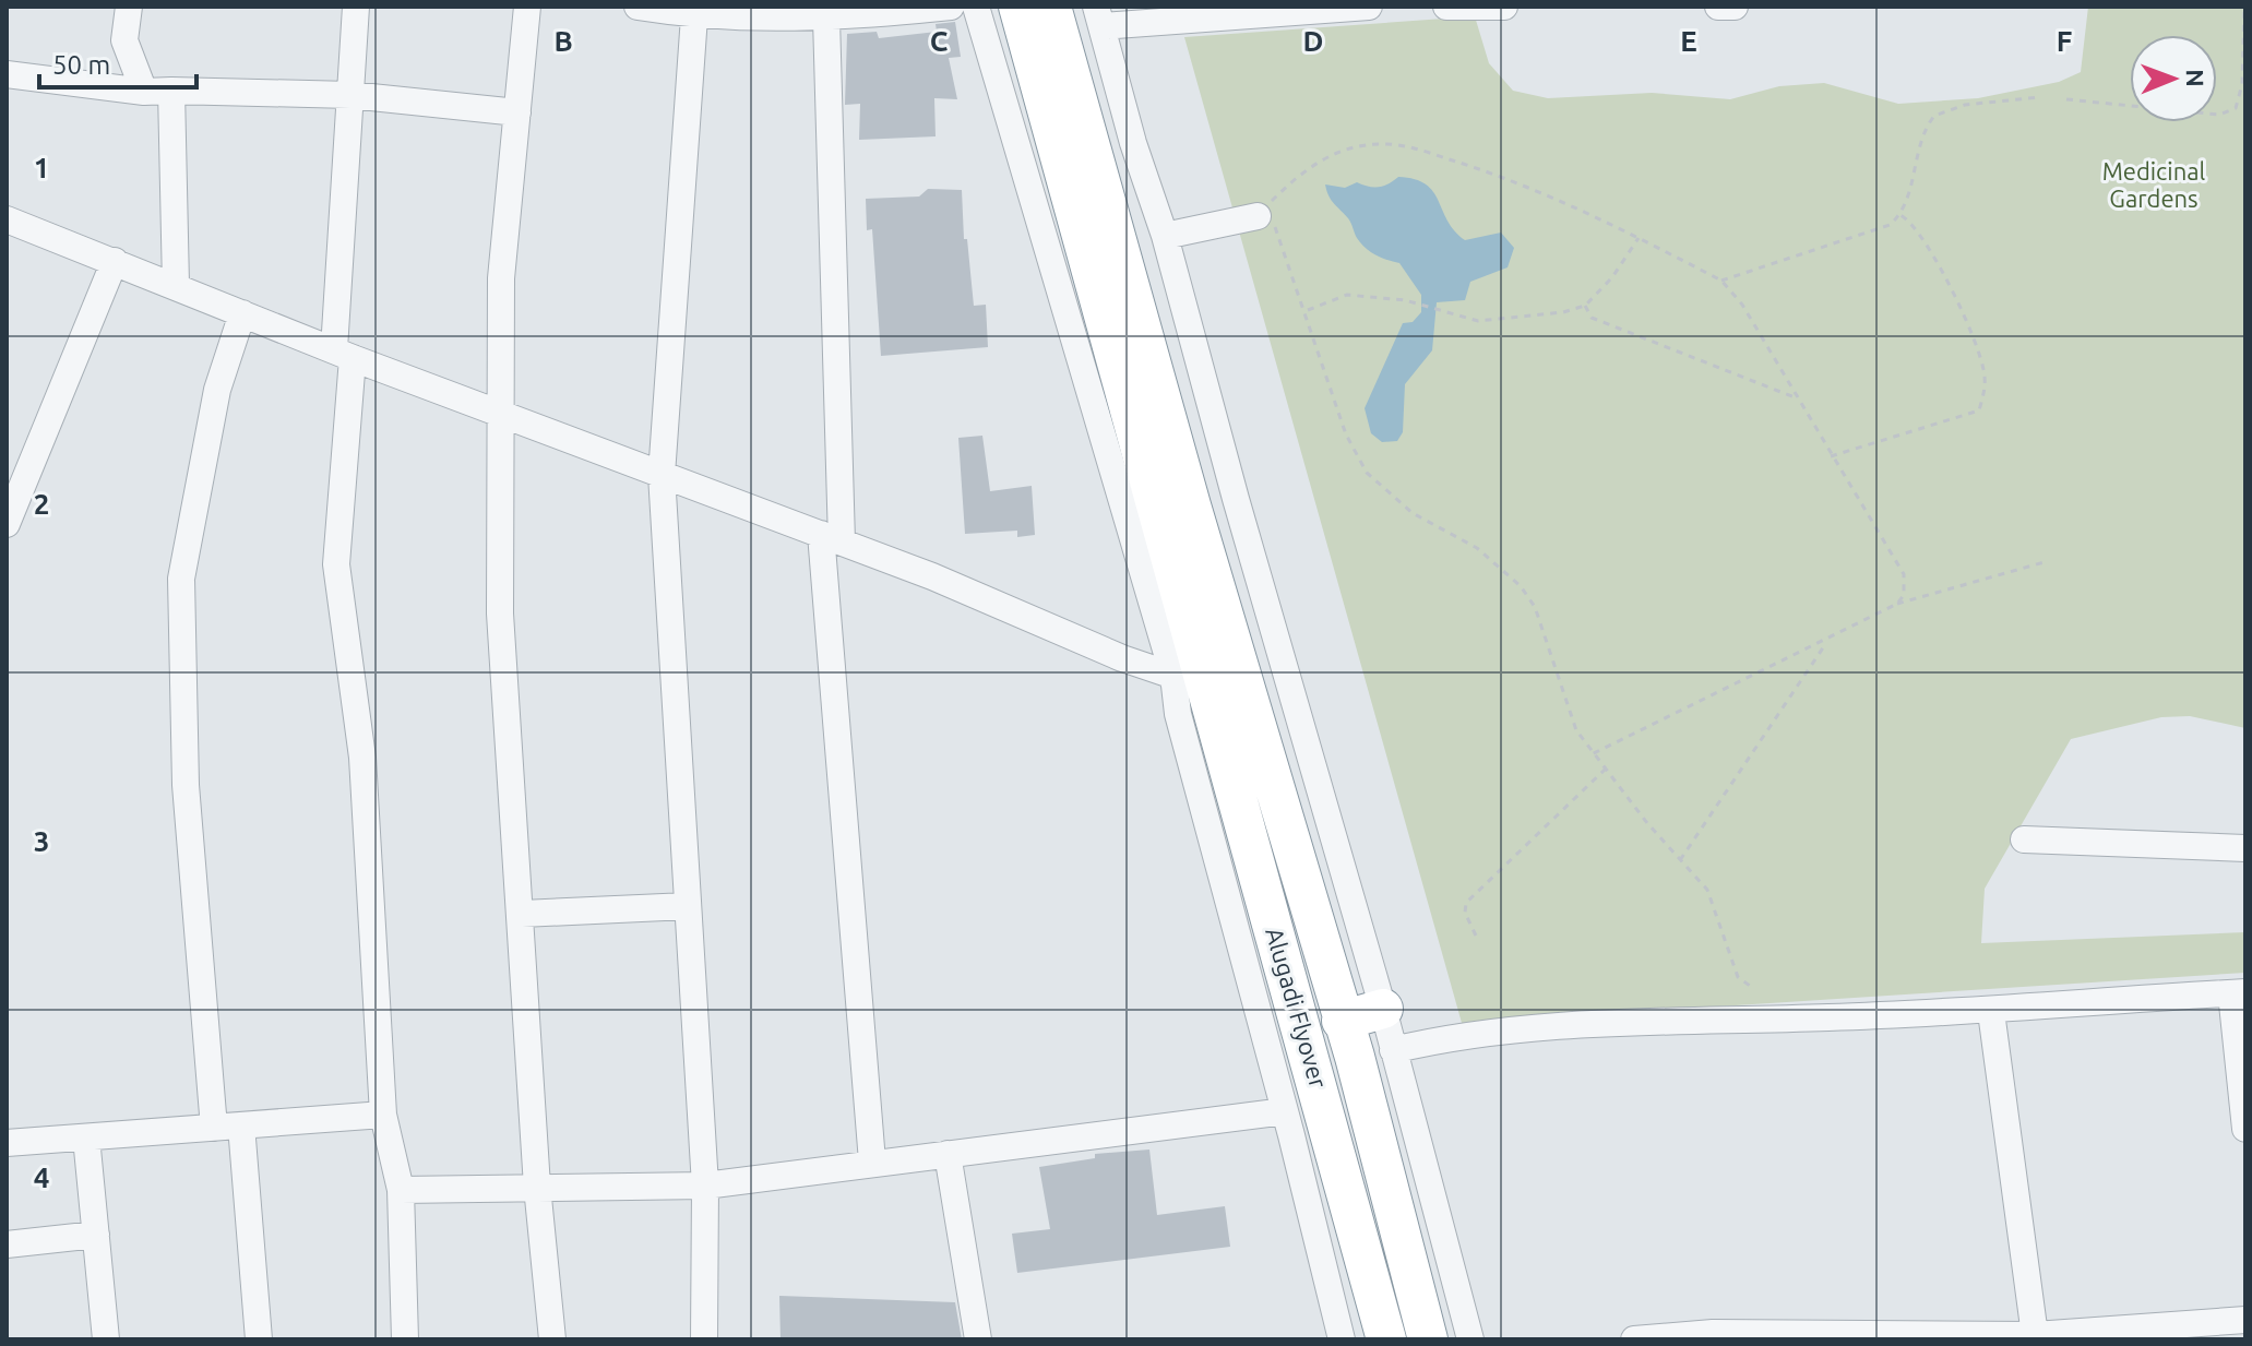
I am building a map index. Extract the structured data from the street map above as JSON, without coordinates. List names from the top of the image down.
{
  "streets": {
    "highway": ["Alugadi Flyover"]
  },
  "parks": ["Medicinal Gardens"],
  "scale_bar": "50 m",
  "north": "right",
  "grid": {
    "columns": [
      "B",
      "C",
      "D",
      "E",
      "F"
    ],
    "rows": [
      "1",
      "2",
      "3",
      "4"
    ]
  }
}
